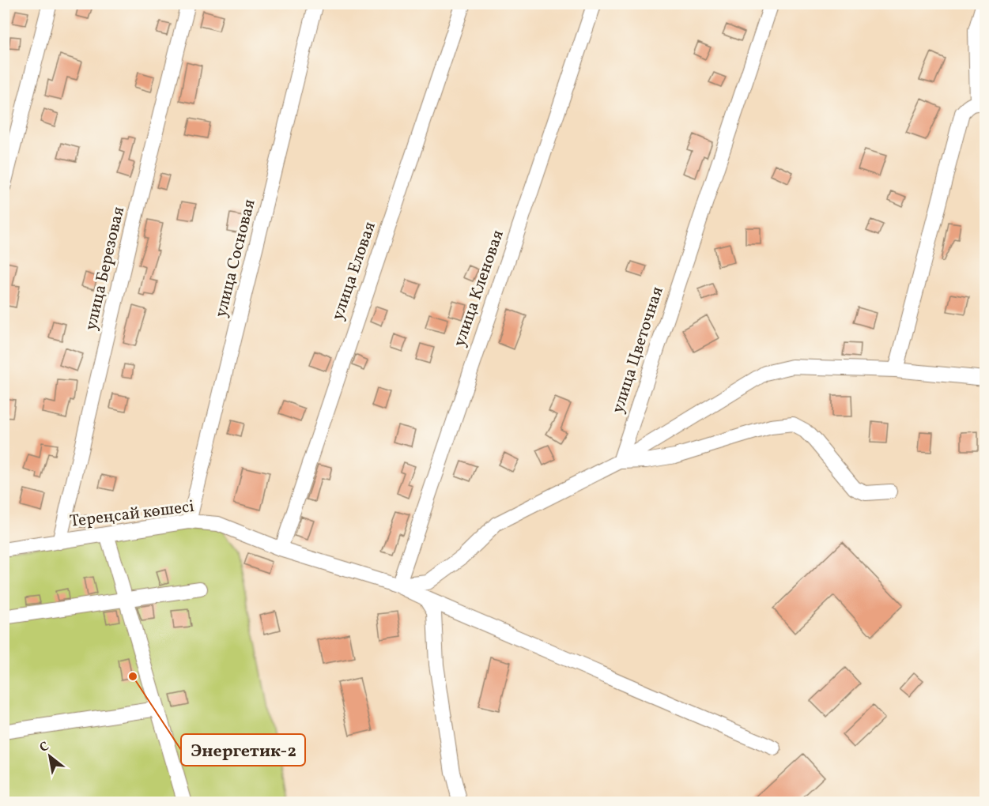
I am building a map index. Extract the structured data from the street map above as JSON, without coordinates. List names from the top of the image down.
{
  "streets": {
    "street": [
      "улица Сосновая",
      "улица Березовая",
      "улица Еловая",
      "улица Кленовая",
      "улица Цветочная",
      "Тереңсай көшесі"
    ]
  },
  "crossings": [
    ["улица Сосновая", "Тереңсай көшесі"],
    ["улица Березовая", "Тереңсай көшесі"],
    ["улица Еловая", "Тереңсай көшесі"],
    ["улица Кленовая", "Тереңсай көшесі"]
  ],
  "places": ["Энергетик-2"],
  "north": "top left"
}
